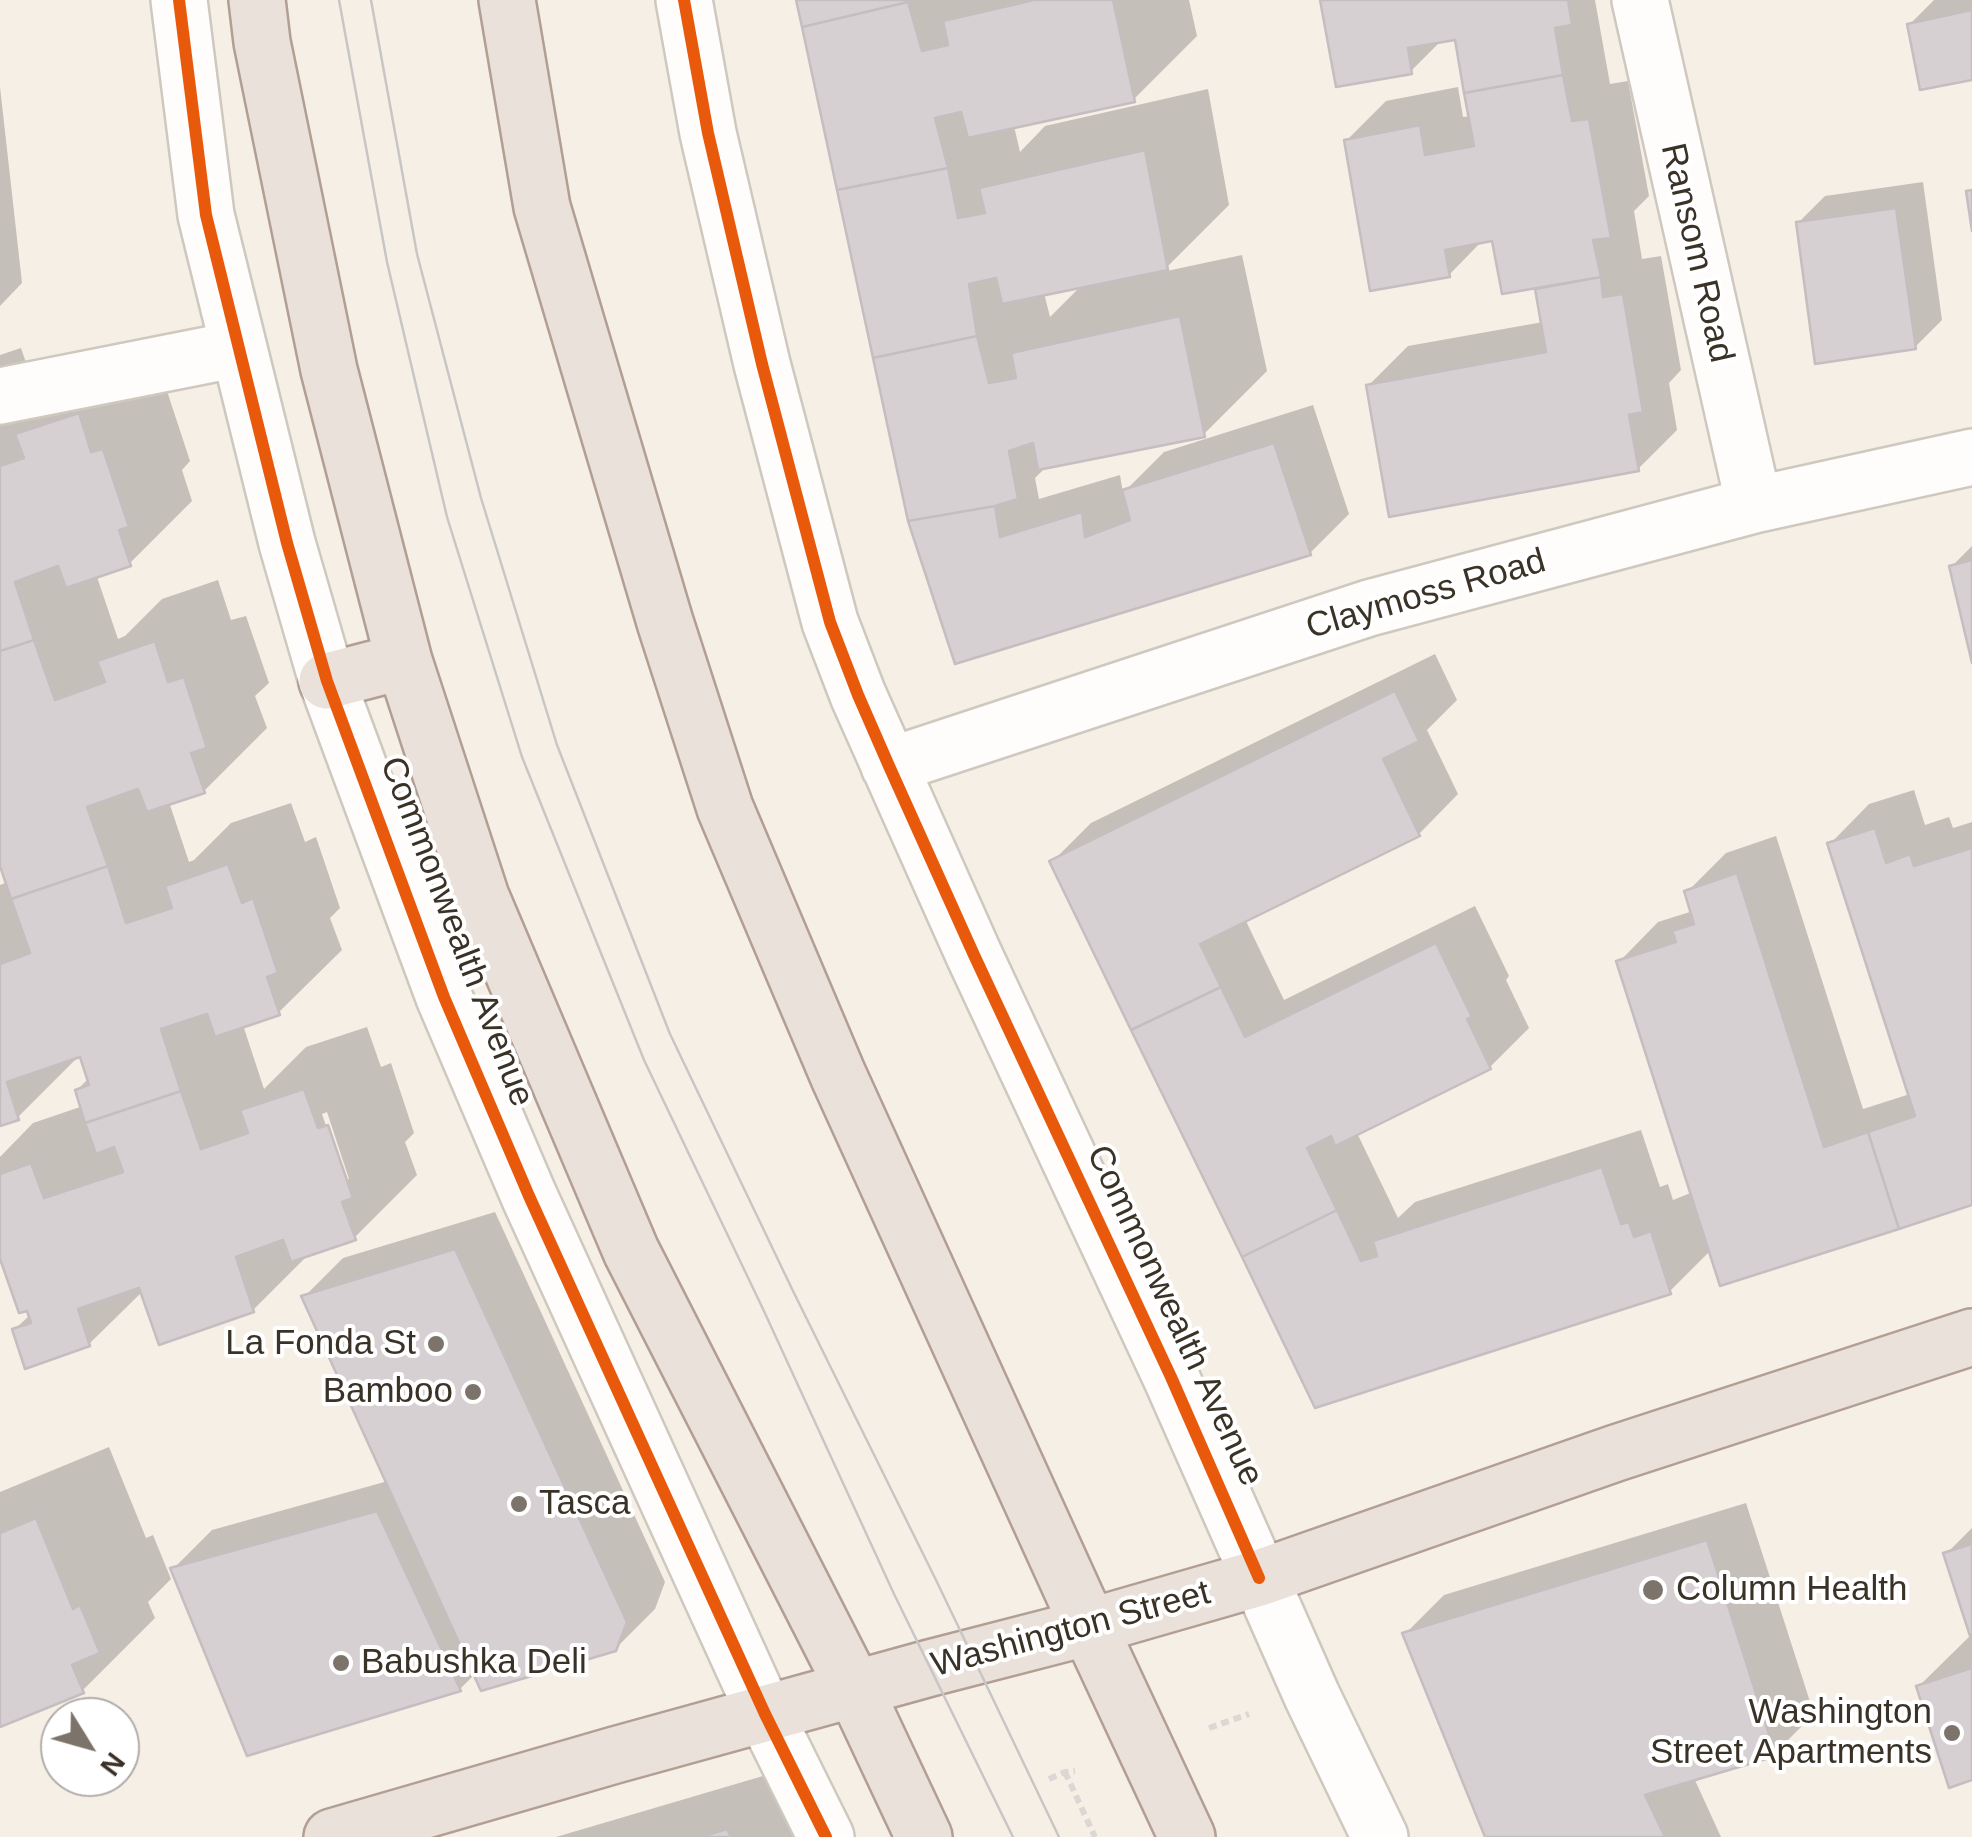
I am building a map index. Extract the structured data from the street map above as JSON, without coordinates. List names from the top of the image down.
{
  "streets": {
    "main road": ["Commonwealth Avenue", "Washington Street"],
    "street": ["Ransom Road", "Claymoss Road"]
  },
  "crossings": [
    ["Ransom Road", "Claymoss Road"],
    ["Claymoss Road", "Commonwealth Avenue"],
    ["Commonwealth Avenue", "Washington Street"]
  ],
  "places": [
    "La Fonda St",
    "Bamboo",
    "Tasca",
    "Column Health",
    "Babushka Deli",
    "Washington Street Apartments"
  ],
  "north": "bottom right"
}
